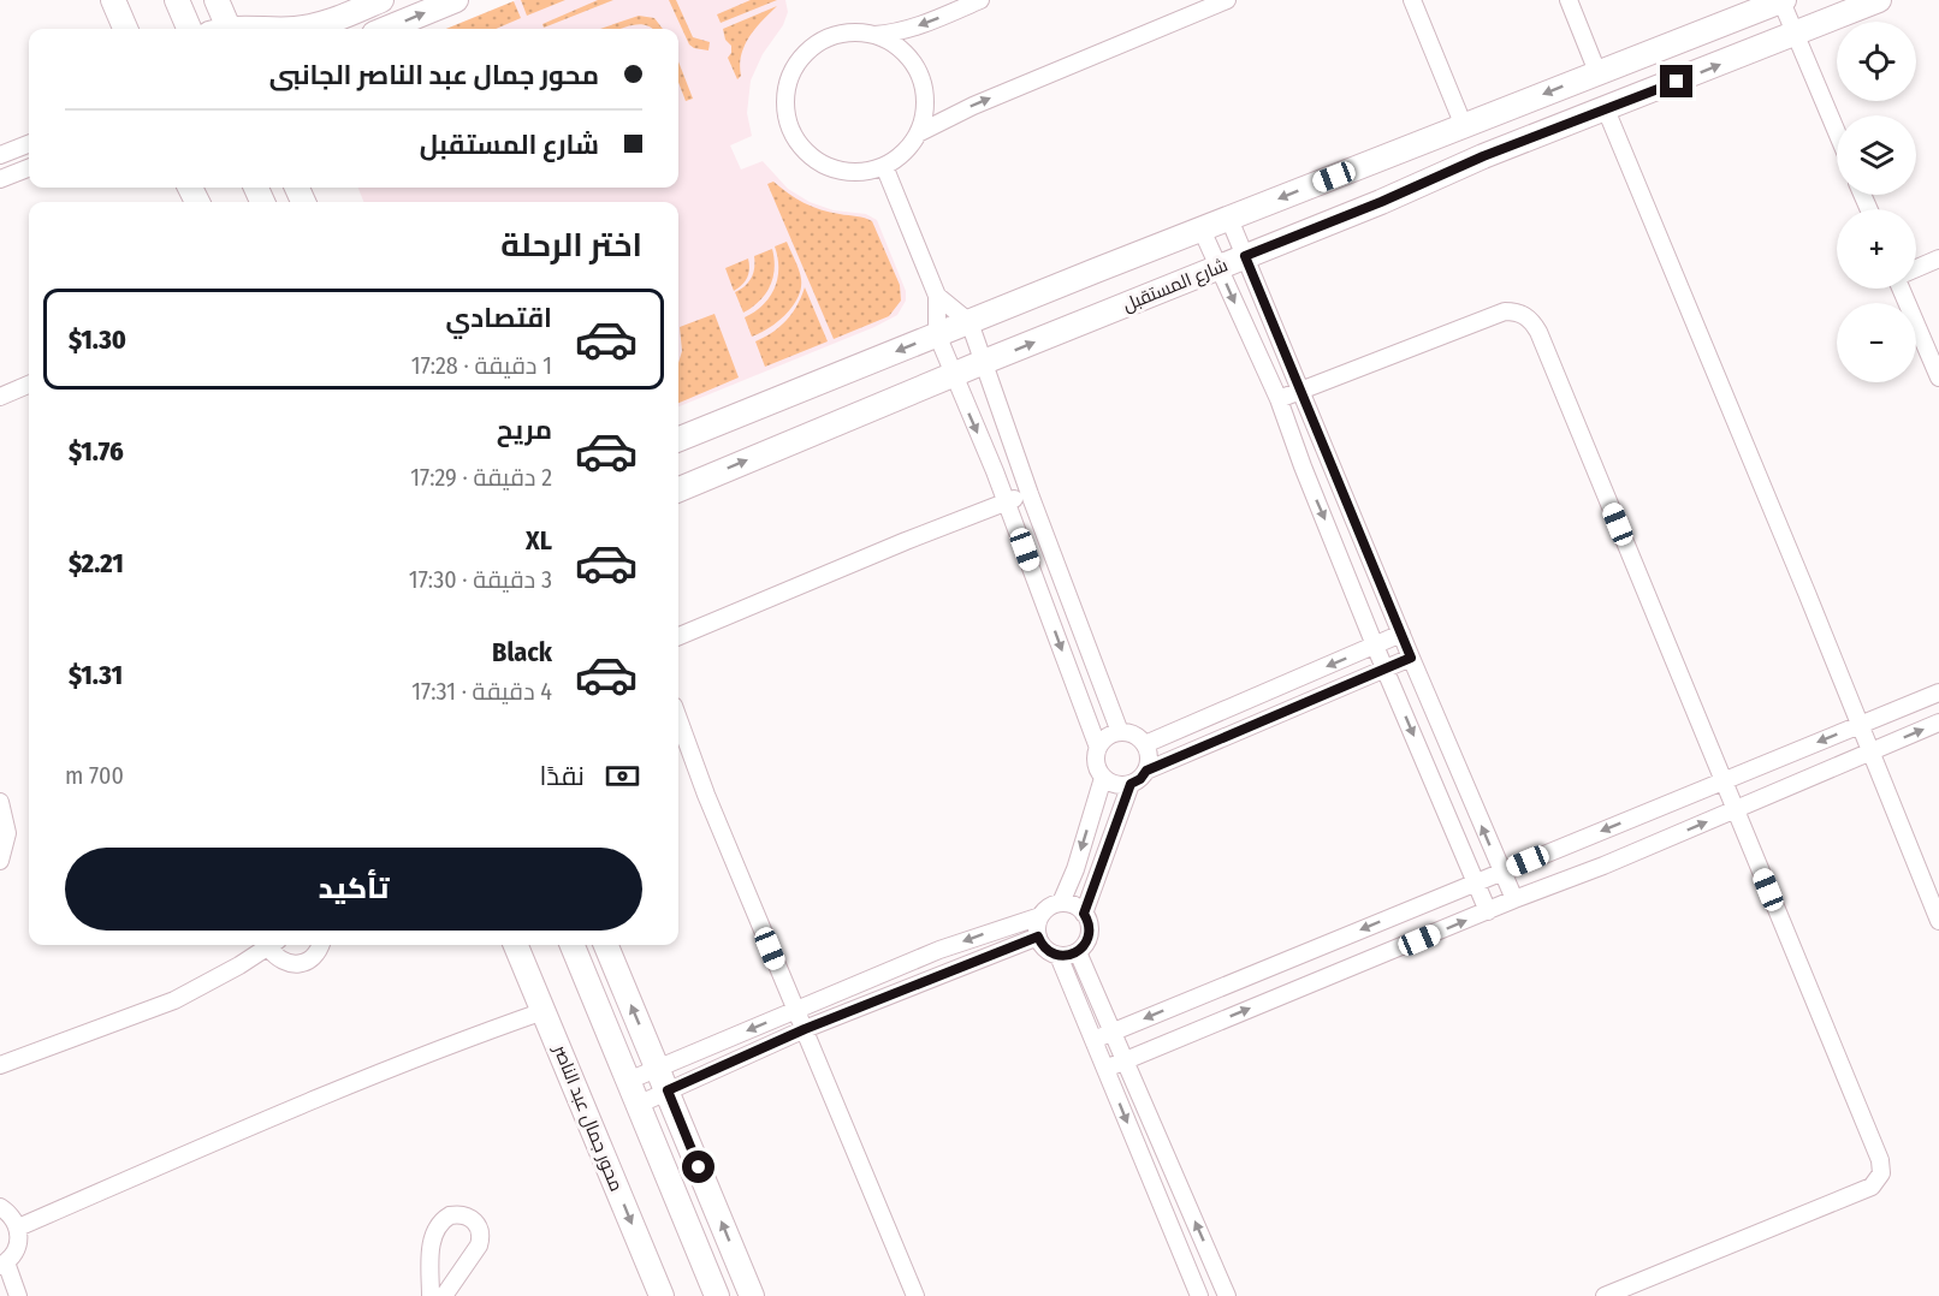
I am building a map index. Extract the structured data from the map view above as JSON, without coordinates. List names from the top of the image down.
{
  "streets": {
    "street": ["شارع المستقبل", "محور جمال عبد الناصر"]
  },
  "page": {
    "map_buttons": ["+", "−"],
    "banner": ["محور جمال عبد الناصر الجانبى", "شارع المستقبل"],
    "heading": "اختر الرحلة",
    "list": [
      {
        "name": "اقتصادي",
        "note": "1 دقيقة · 17:28",
        "value": "$1.30"
      },
      {
        "name": "مريح",
        "note": "2 دقيقة · 17:29",
        "value": "$1.76"
      },
      {
        "name": "XL",
        "note": "3 دقيقة · 17:30",
        "value": "$2.21"
      },
      {
        "name": "Black",
        "note": "4 دقيقة · 17:31",
        "value": "$1.31"
      }
    ],
    "pay": ["نقدًا", "700 m"],
    "buttons": "تأكيد"
  }
}
